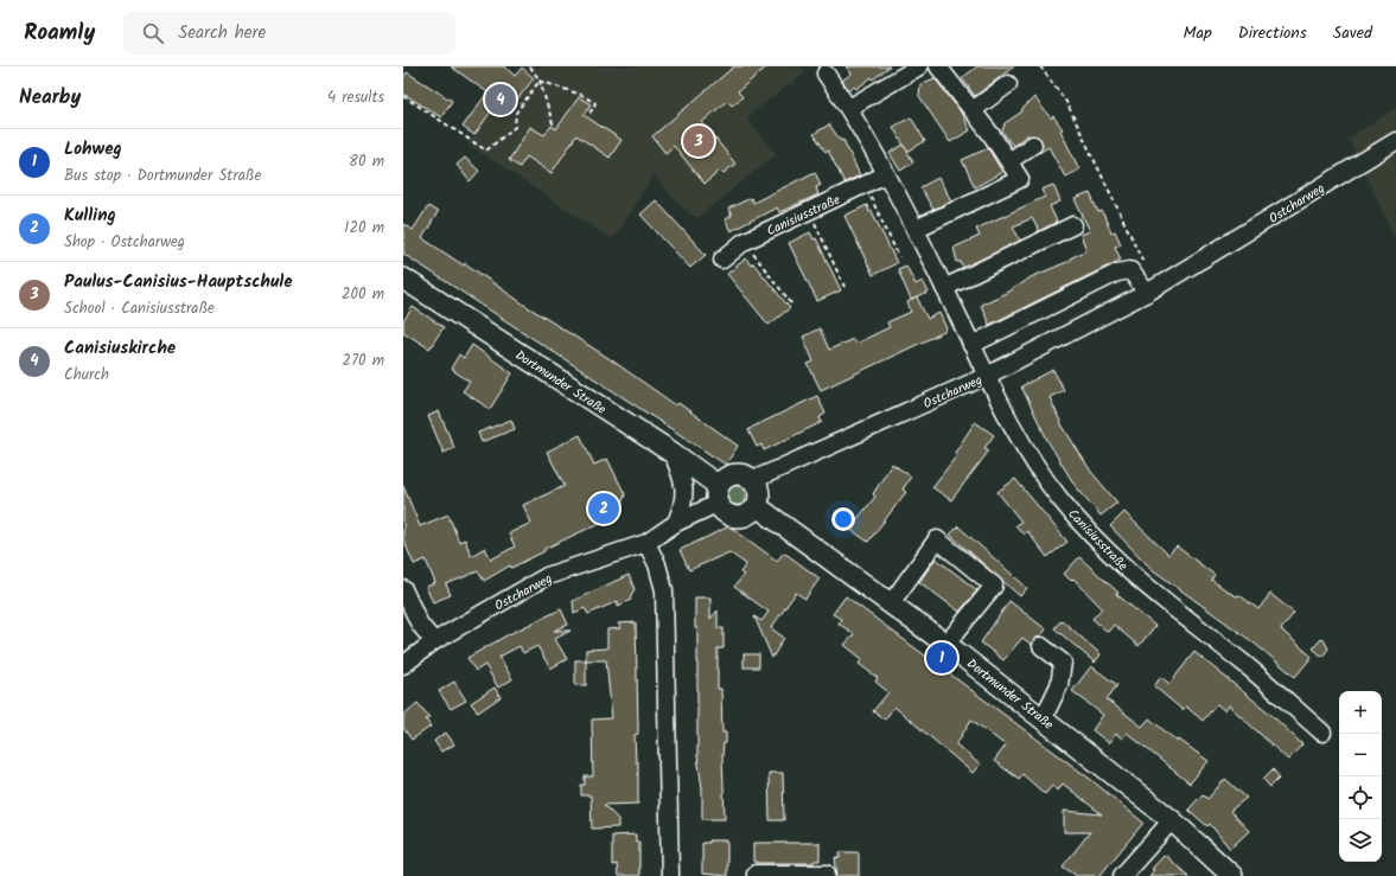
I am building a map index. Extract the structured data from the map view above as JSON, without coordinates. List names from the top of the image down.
{
  "streets": {
    "main road": ["Dortmunder Straße"],
    "street": ["Ostcharweg", "Canisiusstraße"]
  },
  "crossings": [
    ["Ostcharweg", "Canisiusstraße"],
    ["Ostcharweg", "Dortmunder Straße"]
  ],
  "page": {
    "header": "Roamly",
    "search": "Search here",
    "nav": ["Map", "Directions", "Saved"],
    "heading": ["Nearby", "4 results"],
    "pins": [
      "4",
      "3",
      "2",
      "1"
    ],
    "list": [
      {
        "mark": "1",
        "name": "Lohweg",
        "note": "Bus stop · Dortmunder Straße",
        "value": "80 m"
      },
      {
        "mark": "2",
        "name": "Kulling",
        "note": "Shop · Ostcharweg",
        "value": "120 m"
      },
      {
        "mark": "3",
        "name": "Paulus-Canisius-Hauptschule",
        "note": "School · Canisiusstraße",
        "value": "200 m"
      },
      {
        "mark": "4",
        "name": "Canisiuskirche",
        "note": "Church",
        "value": "270 m"
      }
    ],
    "map_buttons": ["+", "−"]
  }
}
